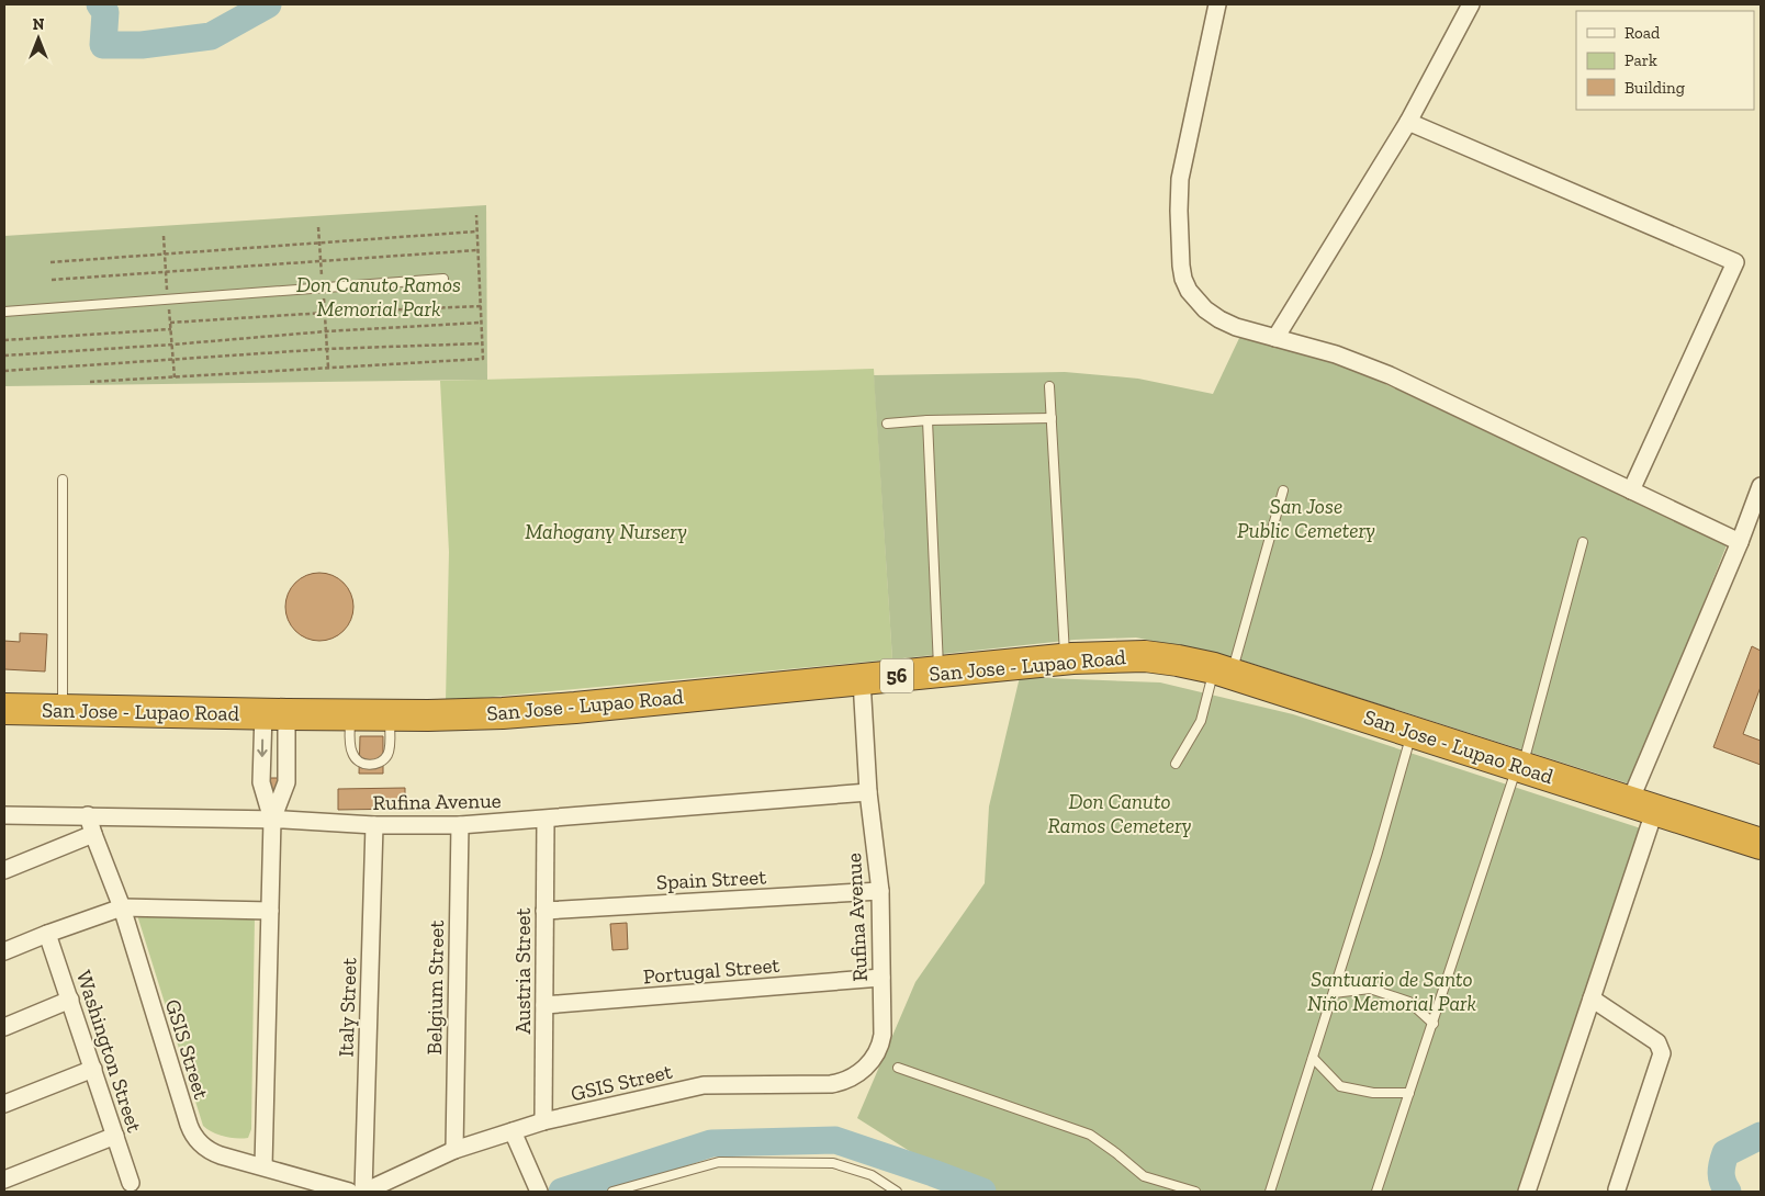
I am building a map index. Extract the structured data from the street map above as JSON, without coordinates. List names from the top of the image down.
{
  "streets": {
    "highway": ["San Jose - Lupao Road", "56"],
    "street": [
      "Rufina Avenue",
      "Spain Street",
      "Portugal Street",
      "Austria Street",
      "Belgium Street",
      "Italy Street",
      "GSIS Street",
      "Washington Street"
    ]
  },
  "crossings": [
    ["San Jose - Lupao Road", "Rufina Avenue"],
    ["Rufina Avenue", "Spain Street"],
    ["Rufina Avenue", "Portugal Street"],
    ["Rufina Avenue", "Austria Street"],
    ["Rufina Avenue", "Belgium Street"],
    ["Rufina Avenue", "Italy Street"],
    ["Rufina Avenue", "GSIS Street"],
    ["Spain Street", "Austria Street"],
    ["Portugal Street", "Austria Street"],
    ["Austria Street", "GSIS Street"],
    ["Belgium Street", "GSIS Street"],
    ["Italy Street", "GSIS Street"]
  ],
  "parks": [
    "Don Canuto Ramos Memorial Park",
    "San Jose Public Cemetery",
    "Mahogany Nursery",
    "Don Canuto Ramos Cemetery",
    "Santuario de Santo Niño Memorial Park"
  ],
  "legend": ["Road", "Park", "Building"],
  "north": "top"
}
